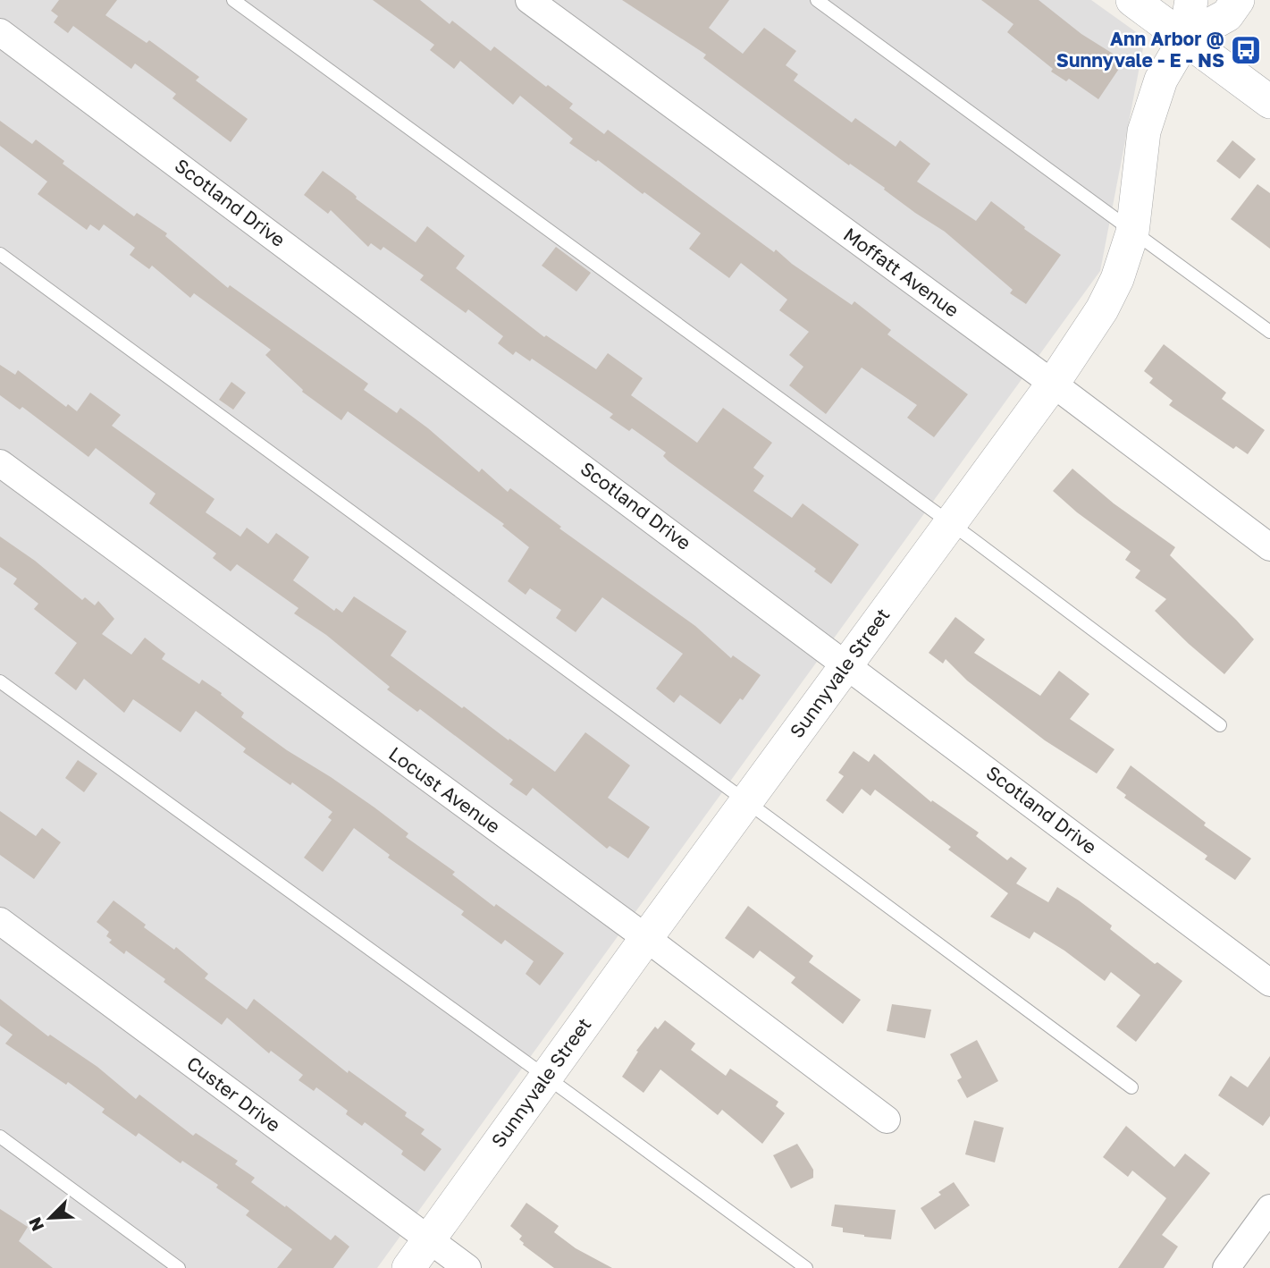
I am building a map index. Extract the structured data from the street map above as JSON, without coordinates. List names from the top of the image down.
{
  "streets": {
    "street": [
      "Scotland Drive",
      "Moffatt Avenue",
      "Sunnyvale Street",
      "Locust Avenue",
      "Custer Drive"
    ]
  },
  "crossings": [
    ["Scotland Drive", "Sunnyvale Street"],
    ["Moffatt Avenue", "Sunnyvale Street"],
    ["Sunnyvale Street", "Locust Avenue"],
    ["Sunnyvale Street", "Custer Drive"]
  ],
  "places": {
    "bus stop": ["Ann Arbor @ Sunnyvale - E - NS"]
  },
  "north": "bottom left"
}
